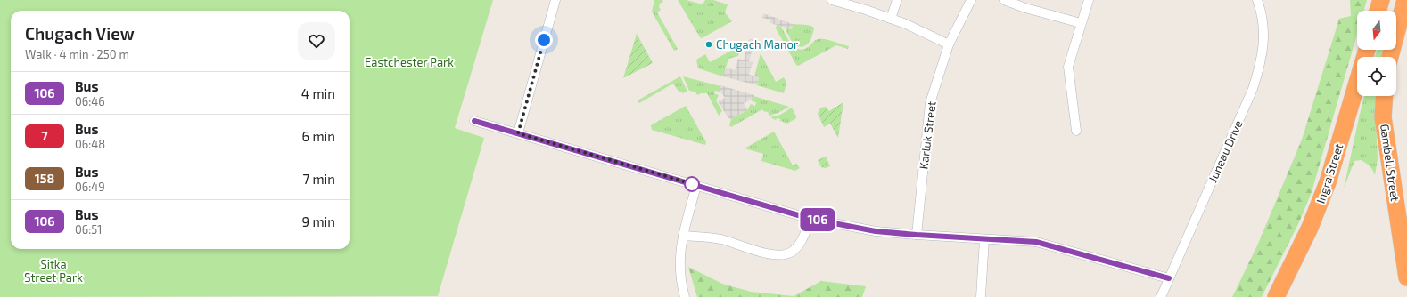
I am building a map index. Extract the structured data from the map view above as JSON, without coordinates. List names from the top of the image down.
{
  "streets": {
    "highway": ["Gambell Street", "Ingra Street"],
    "street": ["Karluk Street", "Juneau Drive"]
  },
  "parks": ["Eastchester Park", "Sitka Street Park"],
  "places": ["Chugach Manor"],
  "lines": ["bus line 106"],
  "north": "bottom",
  "page": {
    "on_map": "106",
    "heading": ["Chugach View", "Walk · 4 min · 250 m"],
    "list": [
      {
        "mark": "106",
        "name": "Bus",
        "note": "06:46",
        "value": "4 min"
      },
      {
        "mark": "7",
        "name": "Bus",
        "note": "06:48",
        "value": "6 min"
      },
      {
        "mark": "158",
        "name": "Bus",
        "note": "06:49",
        "value": "7 min"
      },
      {
        "mark": "106",
        "name": "Bus",
        "note": "06:51",
        "value": "9 min"
      }
    ]
  }
}
